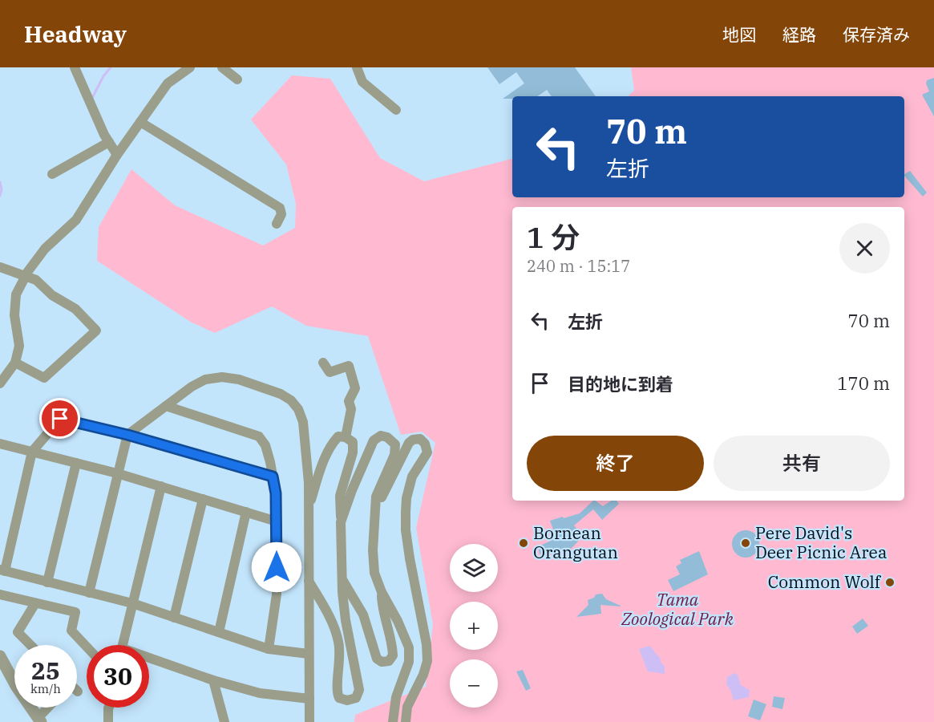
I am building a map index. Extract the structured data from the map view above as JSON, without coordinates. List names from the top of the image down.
{
  "parks": ["Tama Zoological Park"],
  "places": ["Bornean Orangutan", "Pere David's Deer Picnic Area", "Common Wolf"],
  "page": {
    "header": "Headway",
    "nav": ["地図", "経路", "保存済み"],
    "turn": ["70 m", "左折"],
    "heading": ["1 分", "240 m · 15:17"],
    "list": [
      {
        "name": "左折",
        "value": "70 m"
      },
      {
        "name": "目的地に到着",
        "value": "170 m"
      }
    ],
    "buttons": ["終了", "共有"],
    "map_buttons": ["+", "−"],
    "speed": "25 km/h",
    "limit": "30"
  }
}
